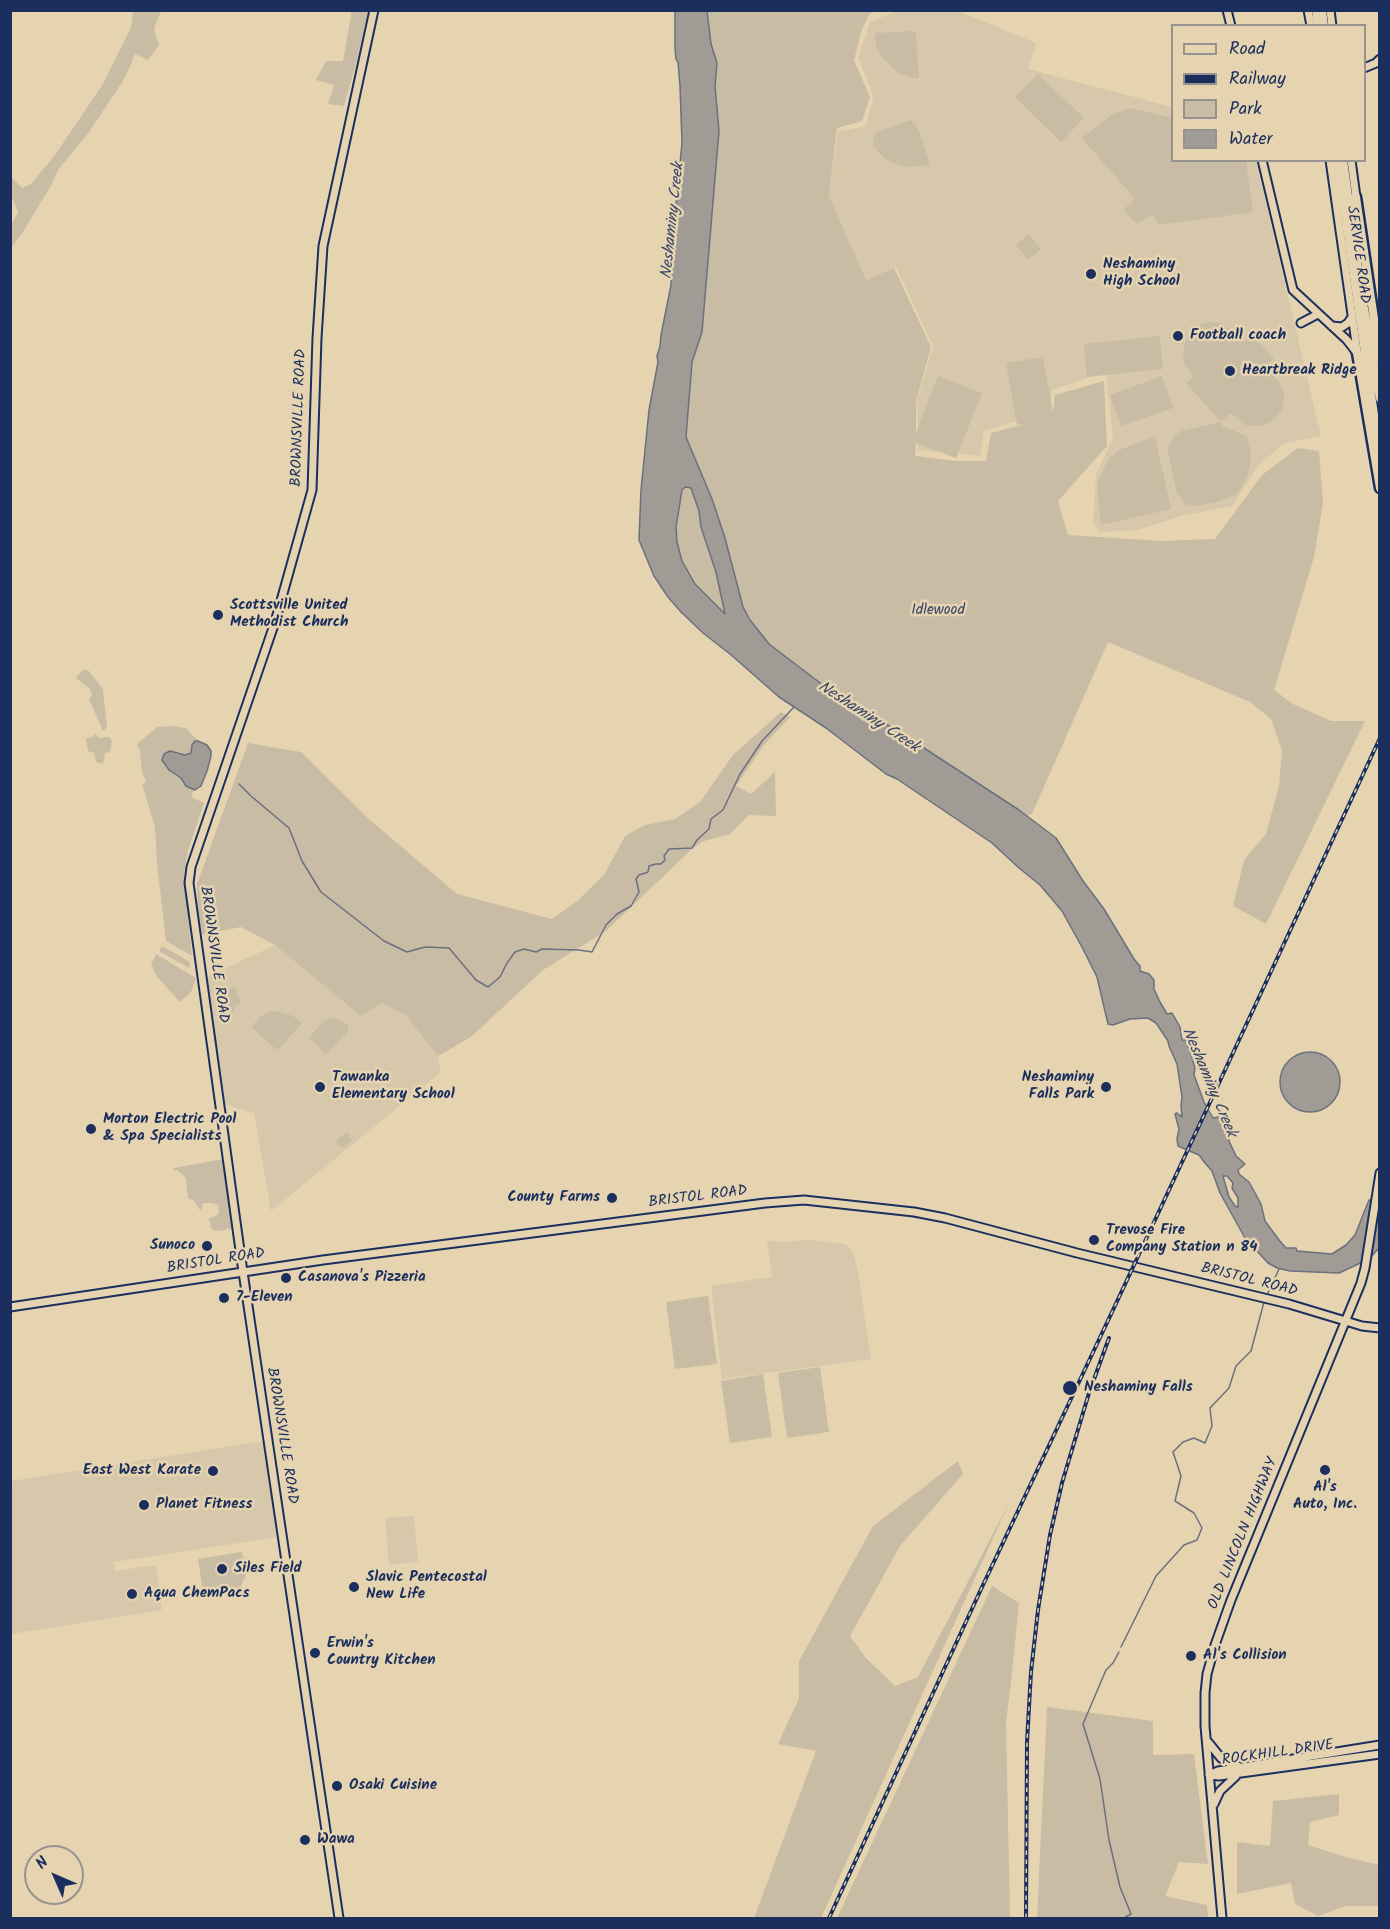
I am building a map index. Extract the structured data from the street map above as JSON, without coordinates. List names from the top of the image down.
{
  "streets": {
    "main road": [
      "SERVICE ROAD",
      "BROWNSVILLE ROAD",
      "BRISTOL ROAD",
      "OLD LINCOLN HIGHWAY",
      "ROCKHILL DRIVE"
    ]
  },
  "crossings": [
    ["BROWNSVILLE ROAD", "BRISTOL ROAD"],
    ["BRISTOL ROAD", "OLD LINCOLN HIGHWAY"],
    ["OLD LINCOLN HIGHWAY", "ROCKHILL DRIVE"]
  ],
  "water": ["Neshaminy Creek"],
  "parks": ["Idlewood"],
  "places": [
    "Neshaminy High School",
    "Football coach",
    "Heartbreak Ridge",
    "Scottsville United Methodist Church",
    "Tawanka Elementary School",
    "Neshaminy Falls Park",
    "Morton Electric Pool & Spa Specialists",
    "County Farms",
    "Trevose Fire Company Station n 84",
    "Sunoco",
    "Casanova's Pizzeria",
    "7-Eleven",
    "Neshaminy Falls",
    "Al's Auto, Inc.",
    "East West Karate",
    "Planet Fitness",
    "Siles Field",
    "Slavic Pentecostal New Life",
    "Aqua ChemPacs",
    "Erwin's Country Kitchen",
    "Al's Collision",
    "Osaki Cuisine",
    "Wawa"
  ],
  "legend": [
    "Road",
    "Railway",
    "Park",
    "Water"
  ],
  "north": "top left"
}
